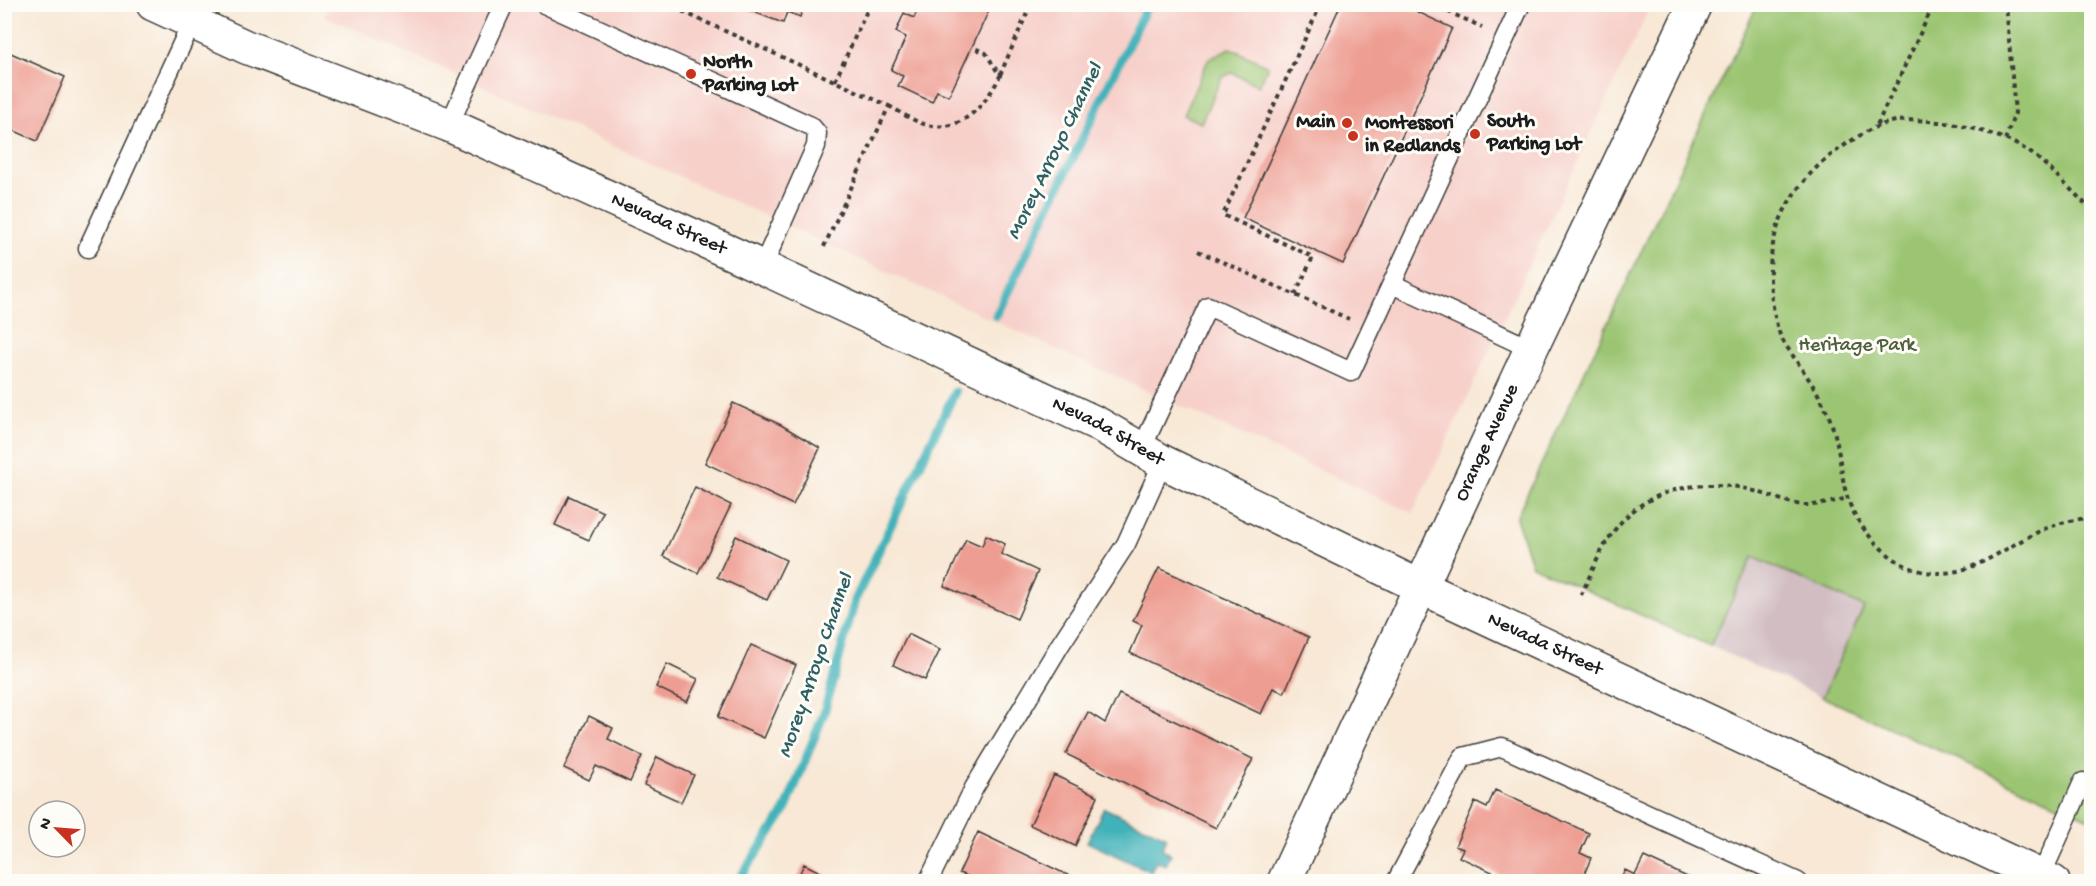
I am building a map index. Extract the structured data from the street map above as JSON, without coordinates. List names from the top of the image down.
{
  "streets": {
    "street": ["Nevada Street", "Orange Avenue"]
  },
  "crossings": [
    ["Nevada Street", "Orange Avenue"]
  ],
  "water": ["Morey Arroyo Channel"],
  "parks": ["Heritage Park"],
  "places": [
    "North Parking Lot",
    "Main",
    "South Parking Lot",
    "Montessori in Redlands"
  ],
  "north": "top left"
}
